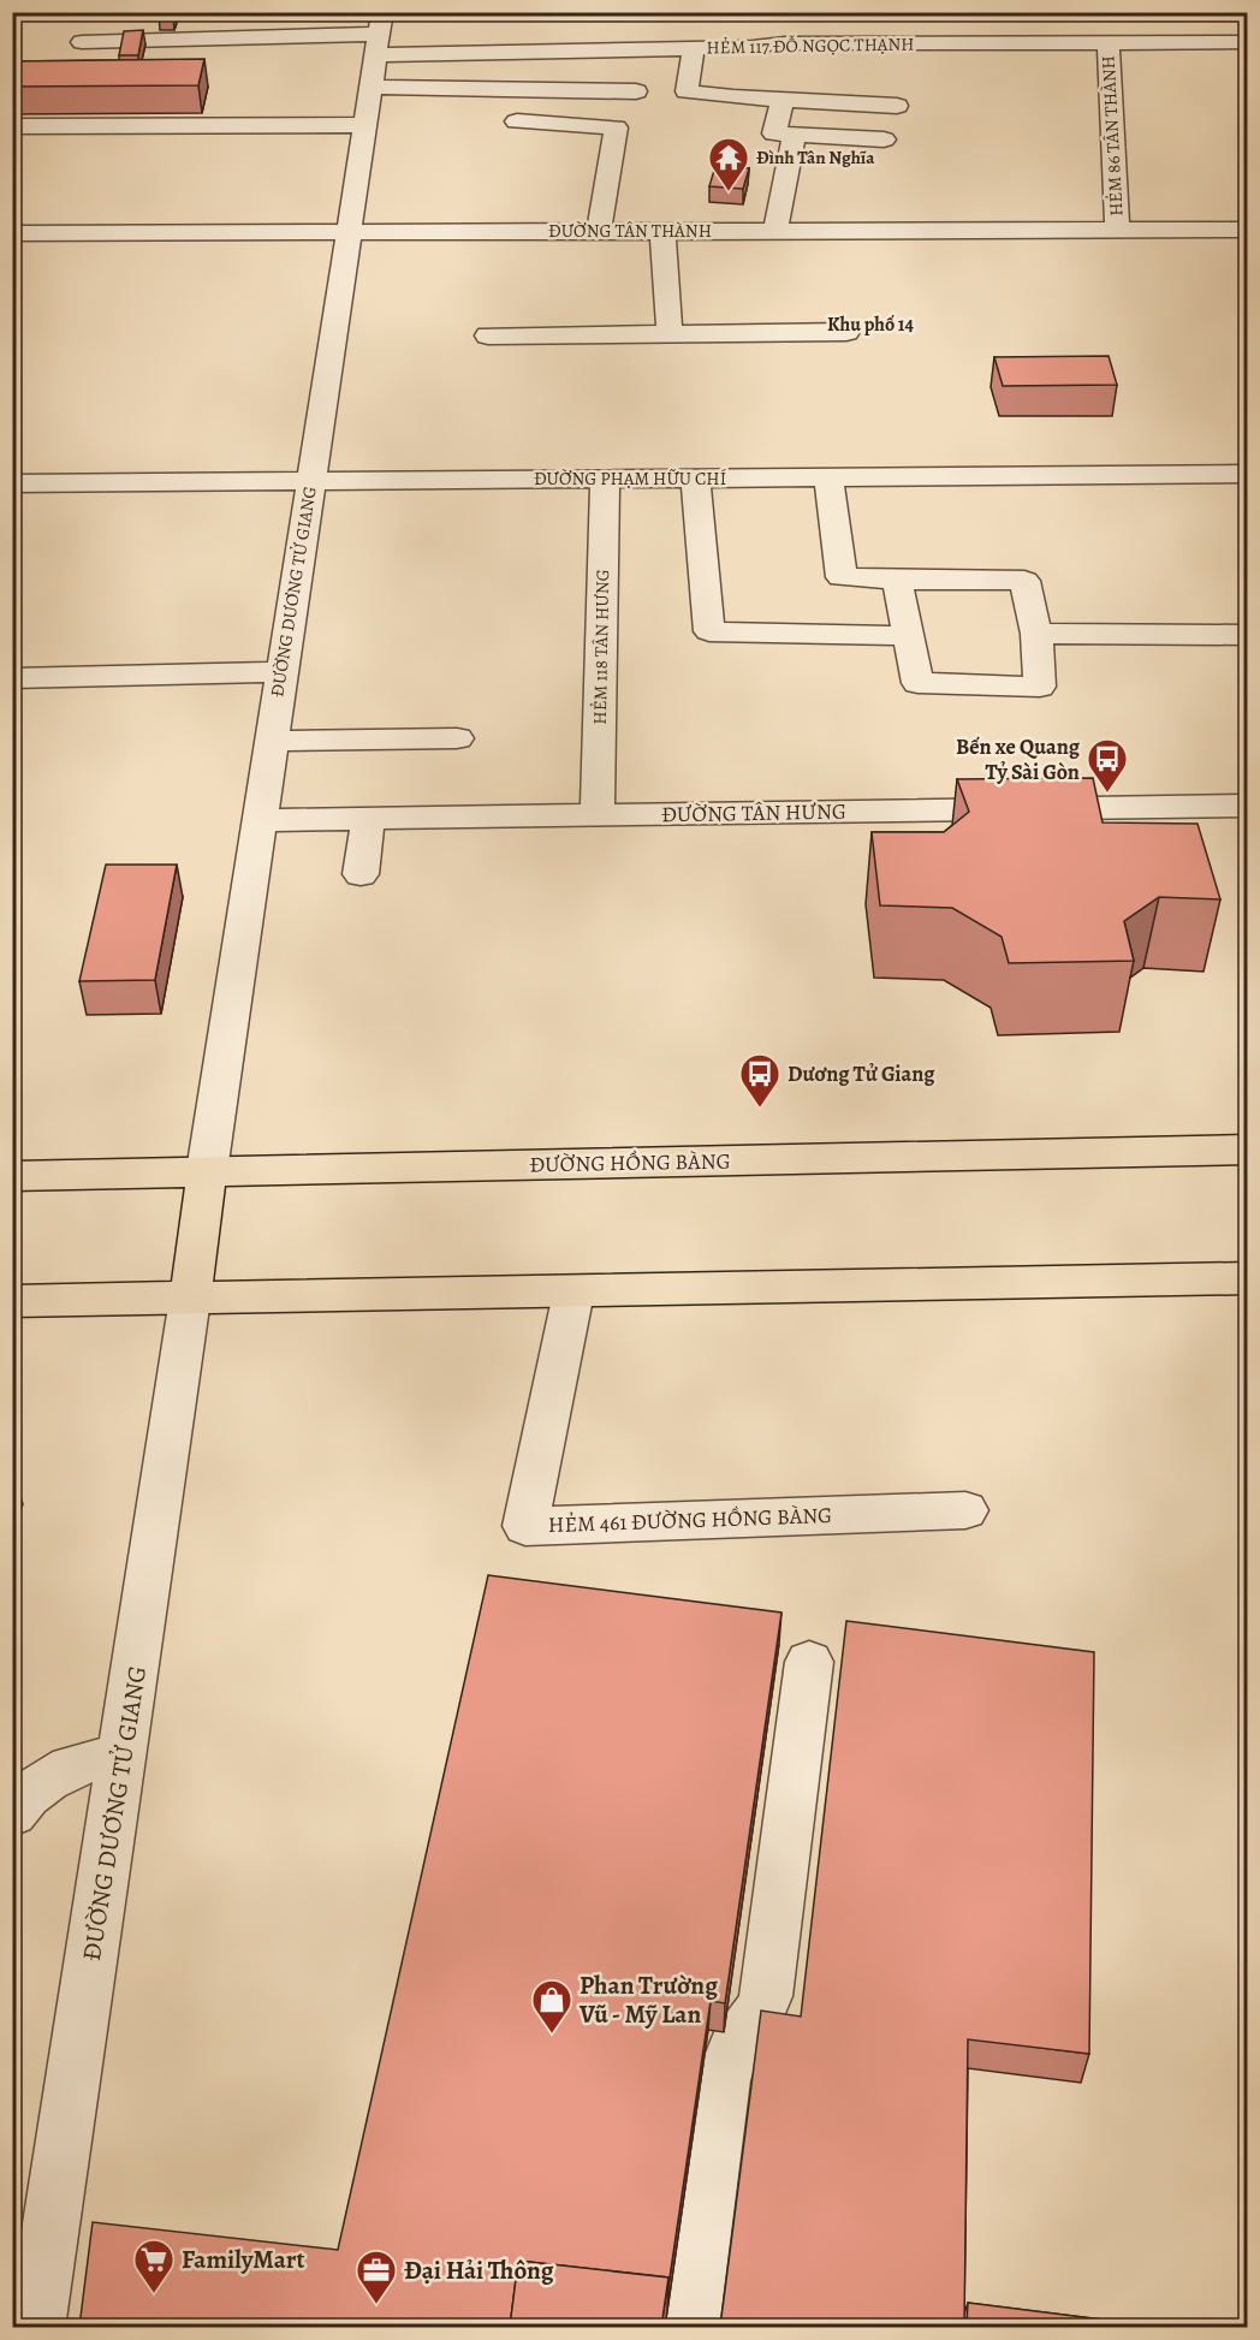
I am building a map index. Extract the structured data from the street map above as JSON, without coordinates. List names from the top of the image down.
{
  "streets": {
    "main road": ["ĐƯỜNG HỒNG BÀNG"],
    "street": [
      "HẺM 117 ĐỖ NGỌC THẠNH",
      "HẺM 86 TÂN THÀNH",
      "ĐƯỜNG TÂN THÀNH",
      "ĐƯỜNG PHẠM HỮU CHÍ",
      "ĐƯỜNG DƯƠNG TỬ GIANG",
      "HẺM 118 TÂN HƯNG",
      "ĐƯỜNG TÂN HƯNG",
      "HẺM 461 ĐƯỜNG HỒNG BÀNG"
    ]
  },
  "crossings": [
    ["HẺM 117 ĐỖ NGỌC THẠNH", "HẺM 86 TÂN THÀNH"],
    ["HẺM 117 ĐỖ NGỌC THẠNH", "ĐƯỜNG DƯƠNG TỬ GIANG"],
    ["HẺM 86 TÂN THÀNH", "ĐƯỜNG TÂN THÀNH"],
    ["ĐƯỜNG TÂN THÀNH", "ĐƯỜNG DƯƠNG TỬ GIANG"],
    ["ĐƯỜNG PHẠM HỮU CHÍ", "ĐƯỜNG DƯƠNG TỬ GIANG"],
    ["ĐƯỜNG PHẠM HỮU CHÍ", "HẺM 118 TÂN HƯNG"],
    ["ĐƯỜNG DƯƠNG TỬ GIANG", "ĐƯỜNG TÂN HƯNG"],
    ["ĐƯỜNG DƯƠNG TỬ GIANG", "ĐƯỜNG HỒNG BÀNG"],
    ["HẺM 118 TÂN HƯNG", "ĐƯỜNG TÂN HƯNG"]
  ],
  "districts": ["Khu phố 14"],
  "places": {
    "temple": ["Đình Tân Nghĩa"],
    "bus stop": ["Bến xe Quang Tỷ Sài Gòn", "Dương Tử Giang"],
    "shop": ["Phan Trường Vũ - Mỹ Lan"],
    "supermarket": ["FamilyMart"],
    "office": ["Đại Hải Thông"]
  }
}
